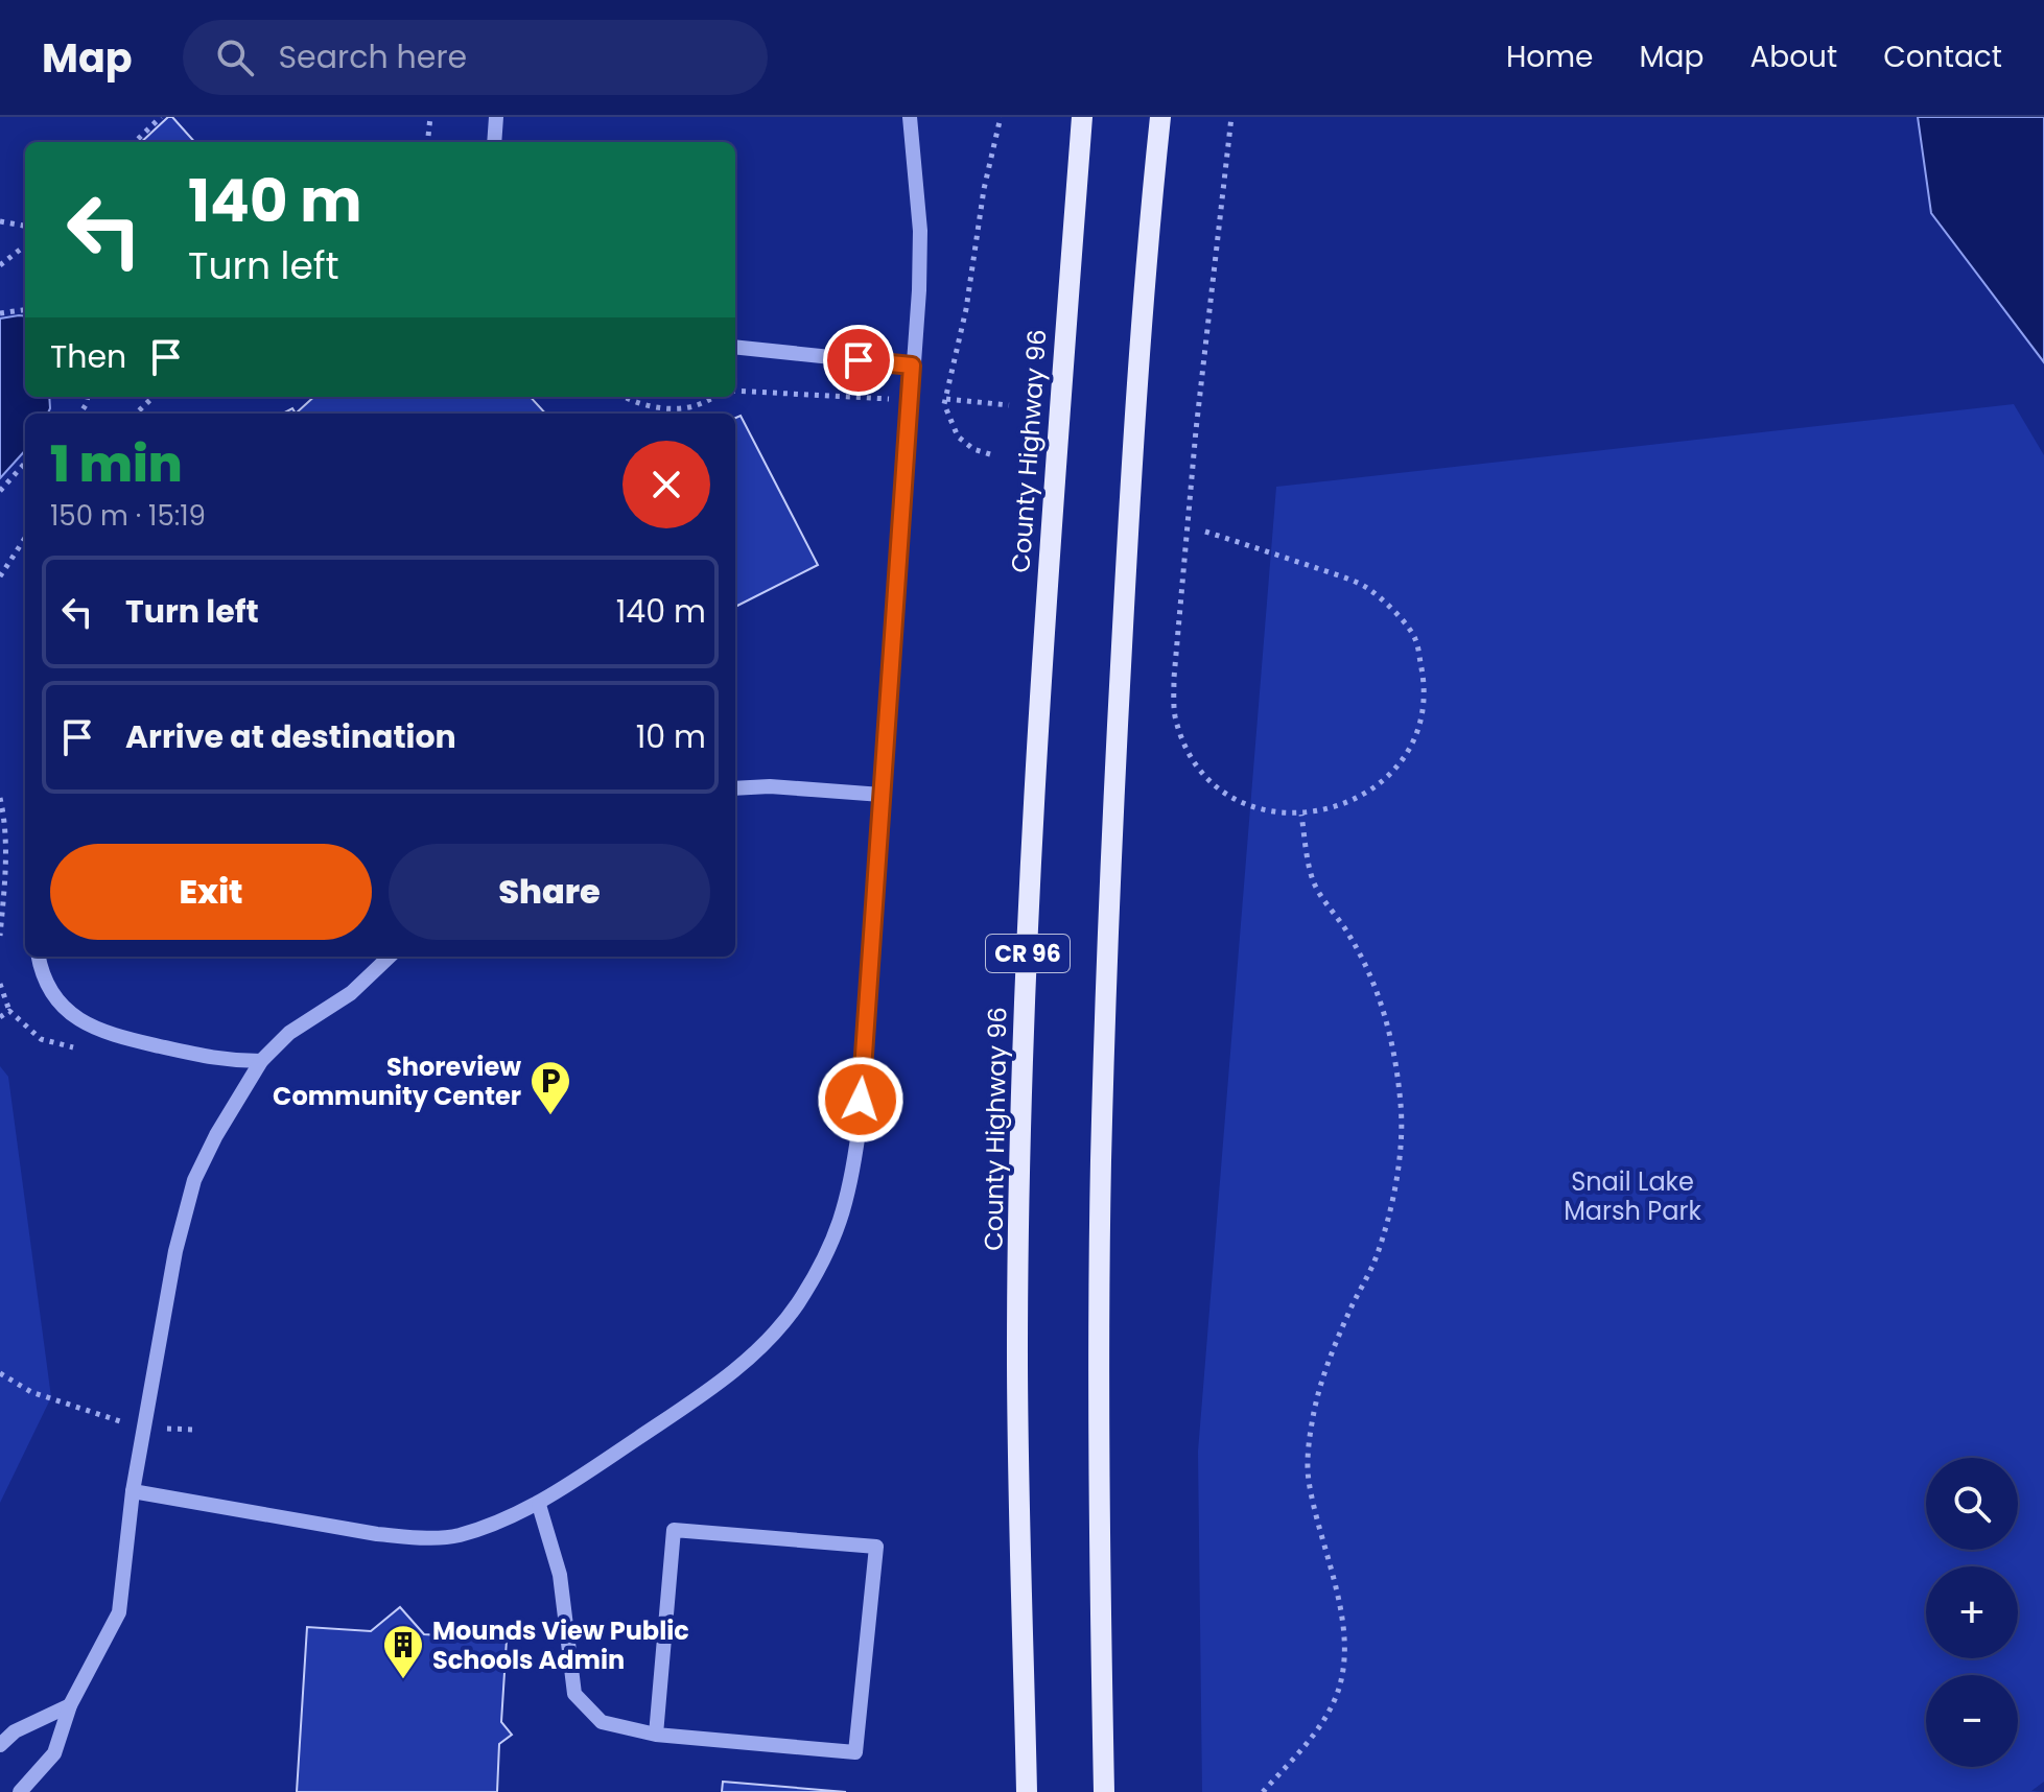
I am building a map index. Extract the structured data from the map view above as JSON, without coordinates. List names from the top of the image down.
{
  "streets": {
    "main road": ["County Highway 96", "CR 96"]
  },
  "parks": ["Snail Lake Marsh Park"],
  "places": {
    "parking": ["Shoreview Community Center"],
    "building": ["Mounds View Public Schools Admin"]
  },
  "page": {
    "header": "Map",
    "search": "Search here",
    "nav": [
      "Home",
      "Map",
      "About",
      "Contact"
    ],
    "turn": ["140 m", "Turn left"],
    "then": "Then",
    "heading": ["1 min", "150 m · 15:19"],
    "list": [
      {
        "name": "Turn left",
        "value": "140 m"
      },
      {
        "name": "Arrive at destination",
        "value": "10 m"
      }
    ],
    "buttons": ["Exit", "Share"],
    "map_buttons": ["+", "−"]
  }
}
